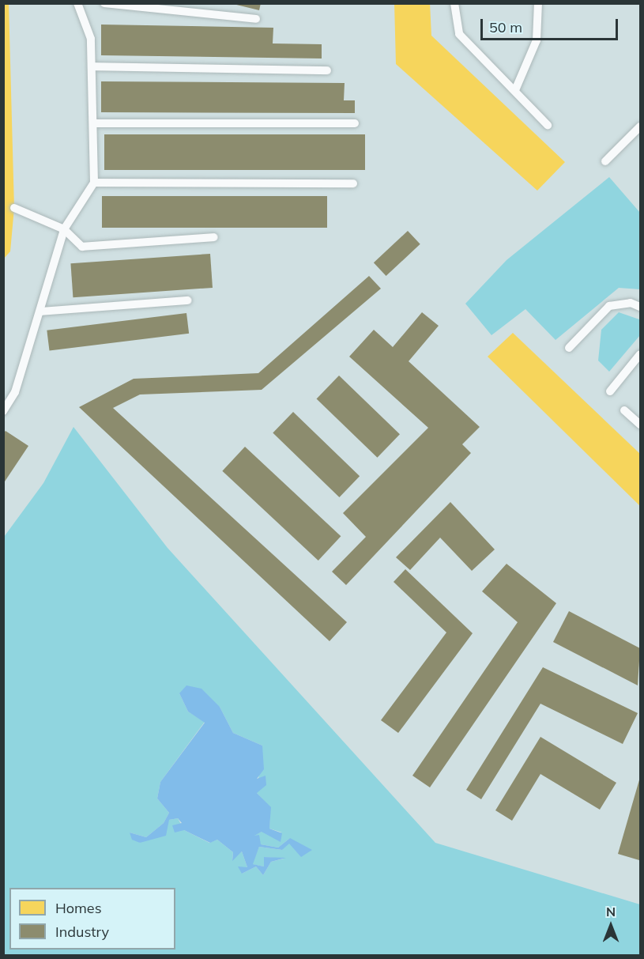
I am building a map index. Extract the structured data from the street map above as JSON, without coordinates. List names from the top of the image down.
{
  "legend": ["Homes", "Industry"],
  "scale_bar": "50 m",
  "north": "top"
}
